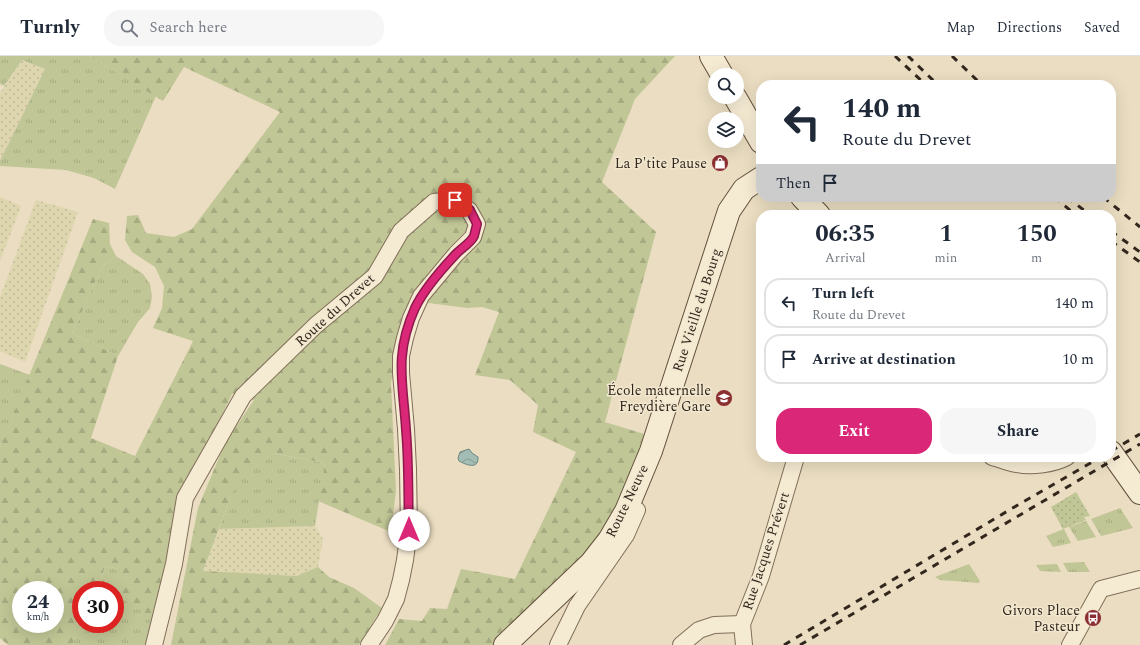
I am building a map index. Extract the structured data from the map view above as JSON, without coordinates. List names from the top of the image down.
{
  "streets": {
    "street": [
      "Route du Drevet",
      "Rue Vieille du Bourg",
      "Route Neuve",
      "Rue Jacques Prévert"
    ]
  },
  "crossings": [
    ["Rue Vieille du Bourg", "Route Neuve"]
  ],
  "places": {
    "shop": ["La P'tite Pause"],
    "school or university": ["École maternelle Freydière Gare"],
    "bus stop": ["Givors Place Pasteur"]
  },
  "page": {
    "header": "Turnly",
    "search": "Search here",
    "nav": ["Map", "Directions", "Saved"],
    "turn": ["140 m", "Route du Drevet"],
    "then": "Then",
    "eta": [
      "06:35",
      "Arrival",
      "1",
      "min",
      "150",
      "m"
    ],
    "list": [
      {
        "name": "Turn left",
        "note": "Route du Drevet",
        "value": "140 m"
      },
      {
        "name": "Arrive at destination",
        "value": "10 m"
      }
    ],
    "buttons": ["Exit", "Share"],
    "speed": "24 km/h",
    "limit": "30"
  }
}
